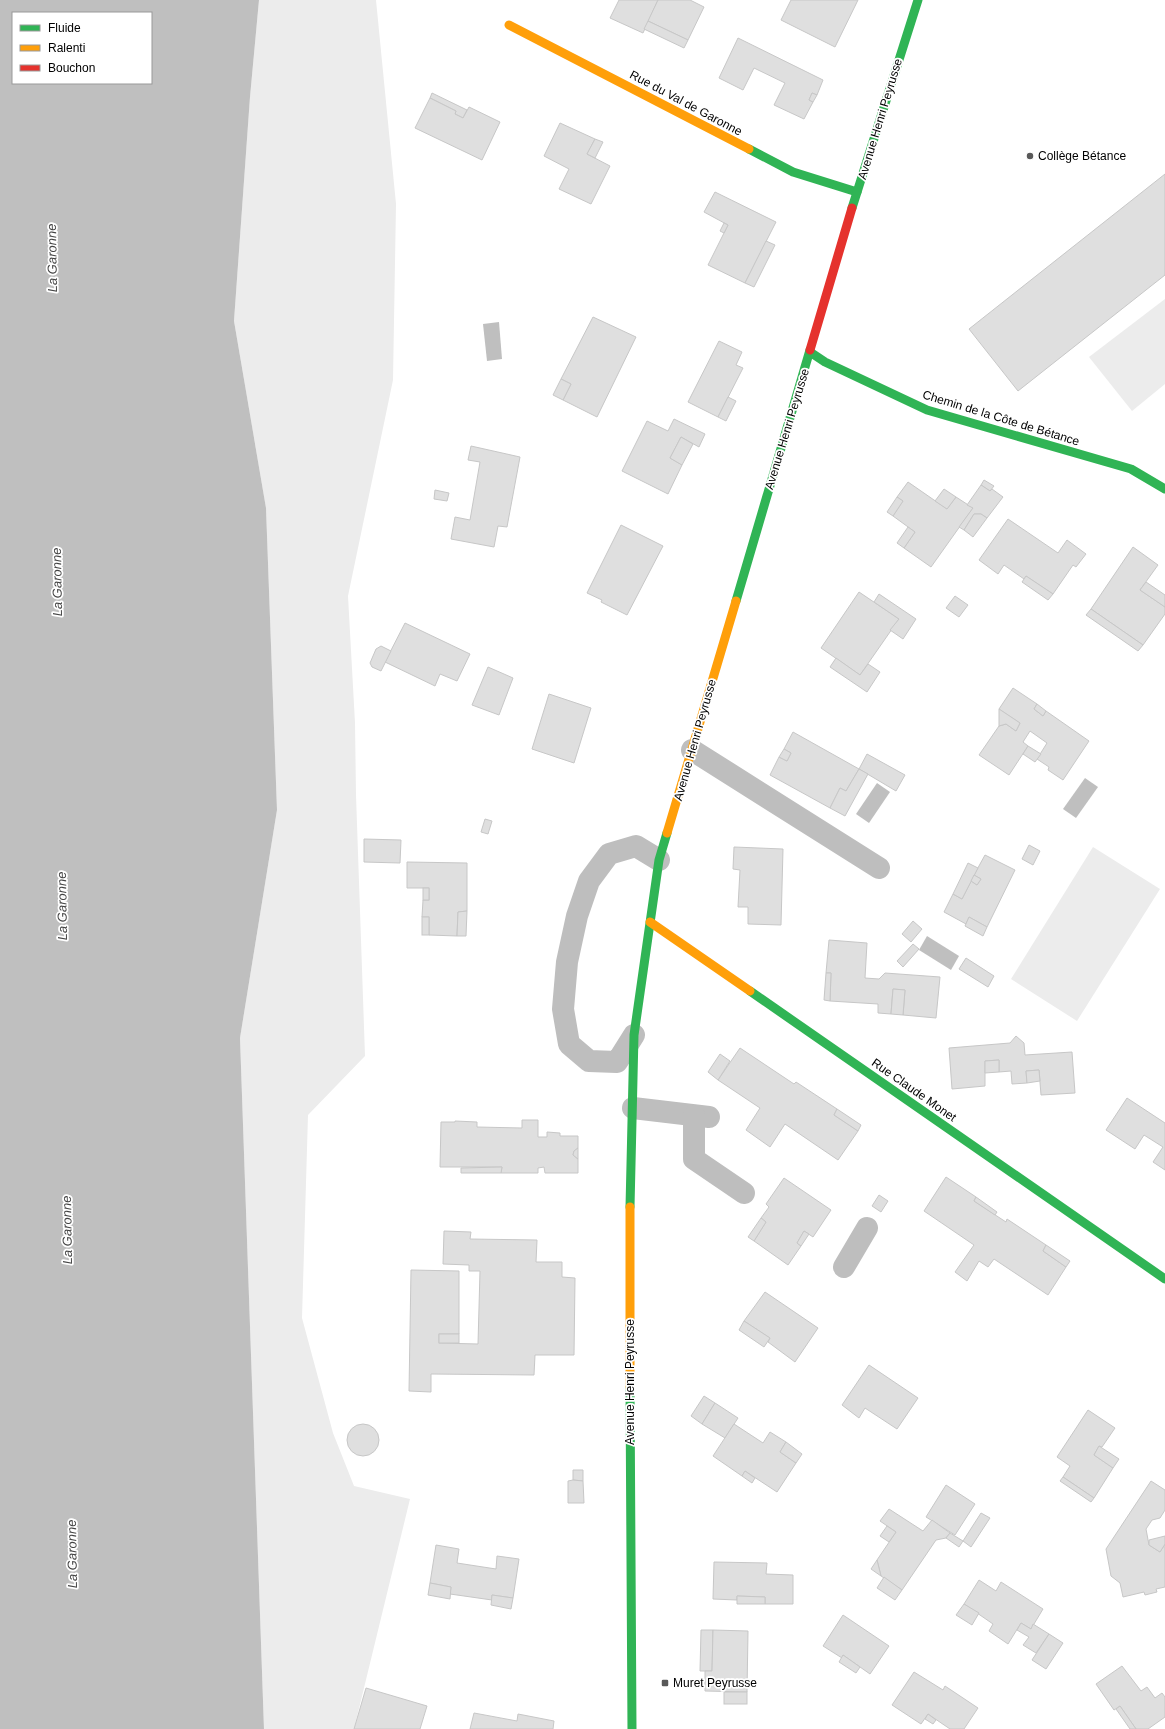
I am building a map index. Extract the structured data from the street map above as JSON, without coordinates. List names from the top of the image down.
{
  "streets": {
    "street": [
      "Rue du Val de Garonne",
      "Avenue Henri Peyrusse",
      "Chemin de la Côte de Bétance",
      "Rue Claude Monet"
    ]
  },
  "crossings": [
    ["Rue du Val de Garonne", "Avenue Henri Peyrusse"],
    ["Avenue Henri Peyrusse", "Chemin de la Côte de Bétance"],
    ["Avenue Henri Peyrusse", "Rue Claude Monet"]
  ],
  "water": ["La Garonne"],
  "places": {
    "other": ["Collège Bétance"],
    "transit": ["Muret Peyrusse"]
  },
  "legend": ["Fluide", "Ralenti", "Bouchon"]
}
